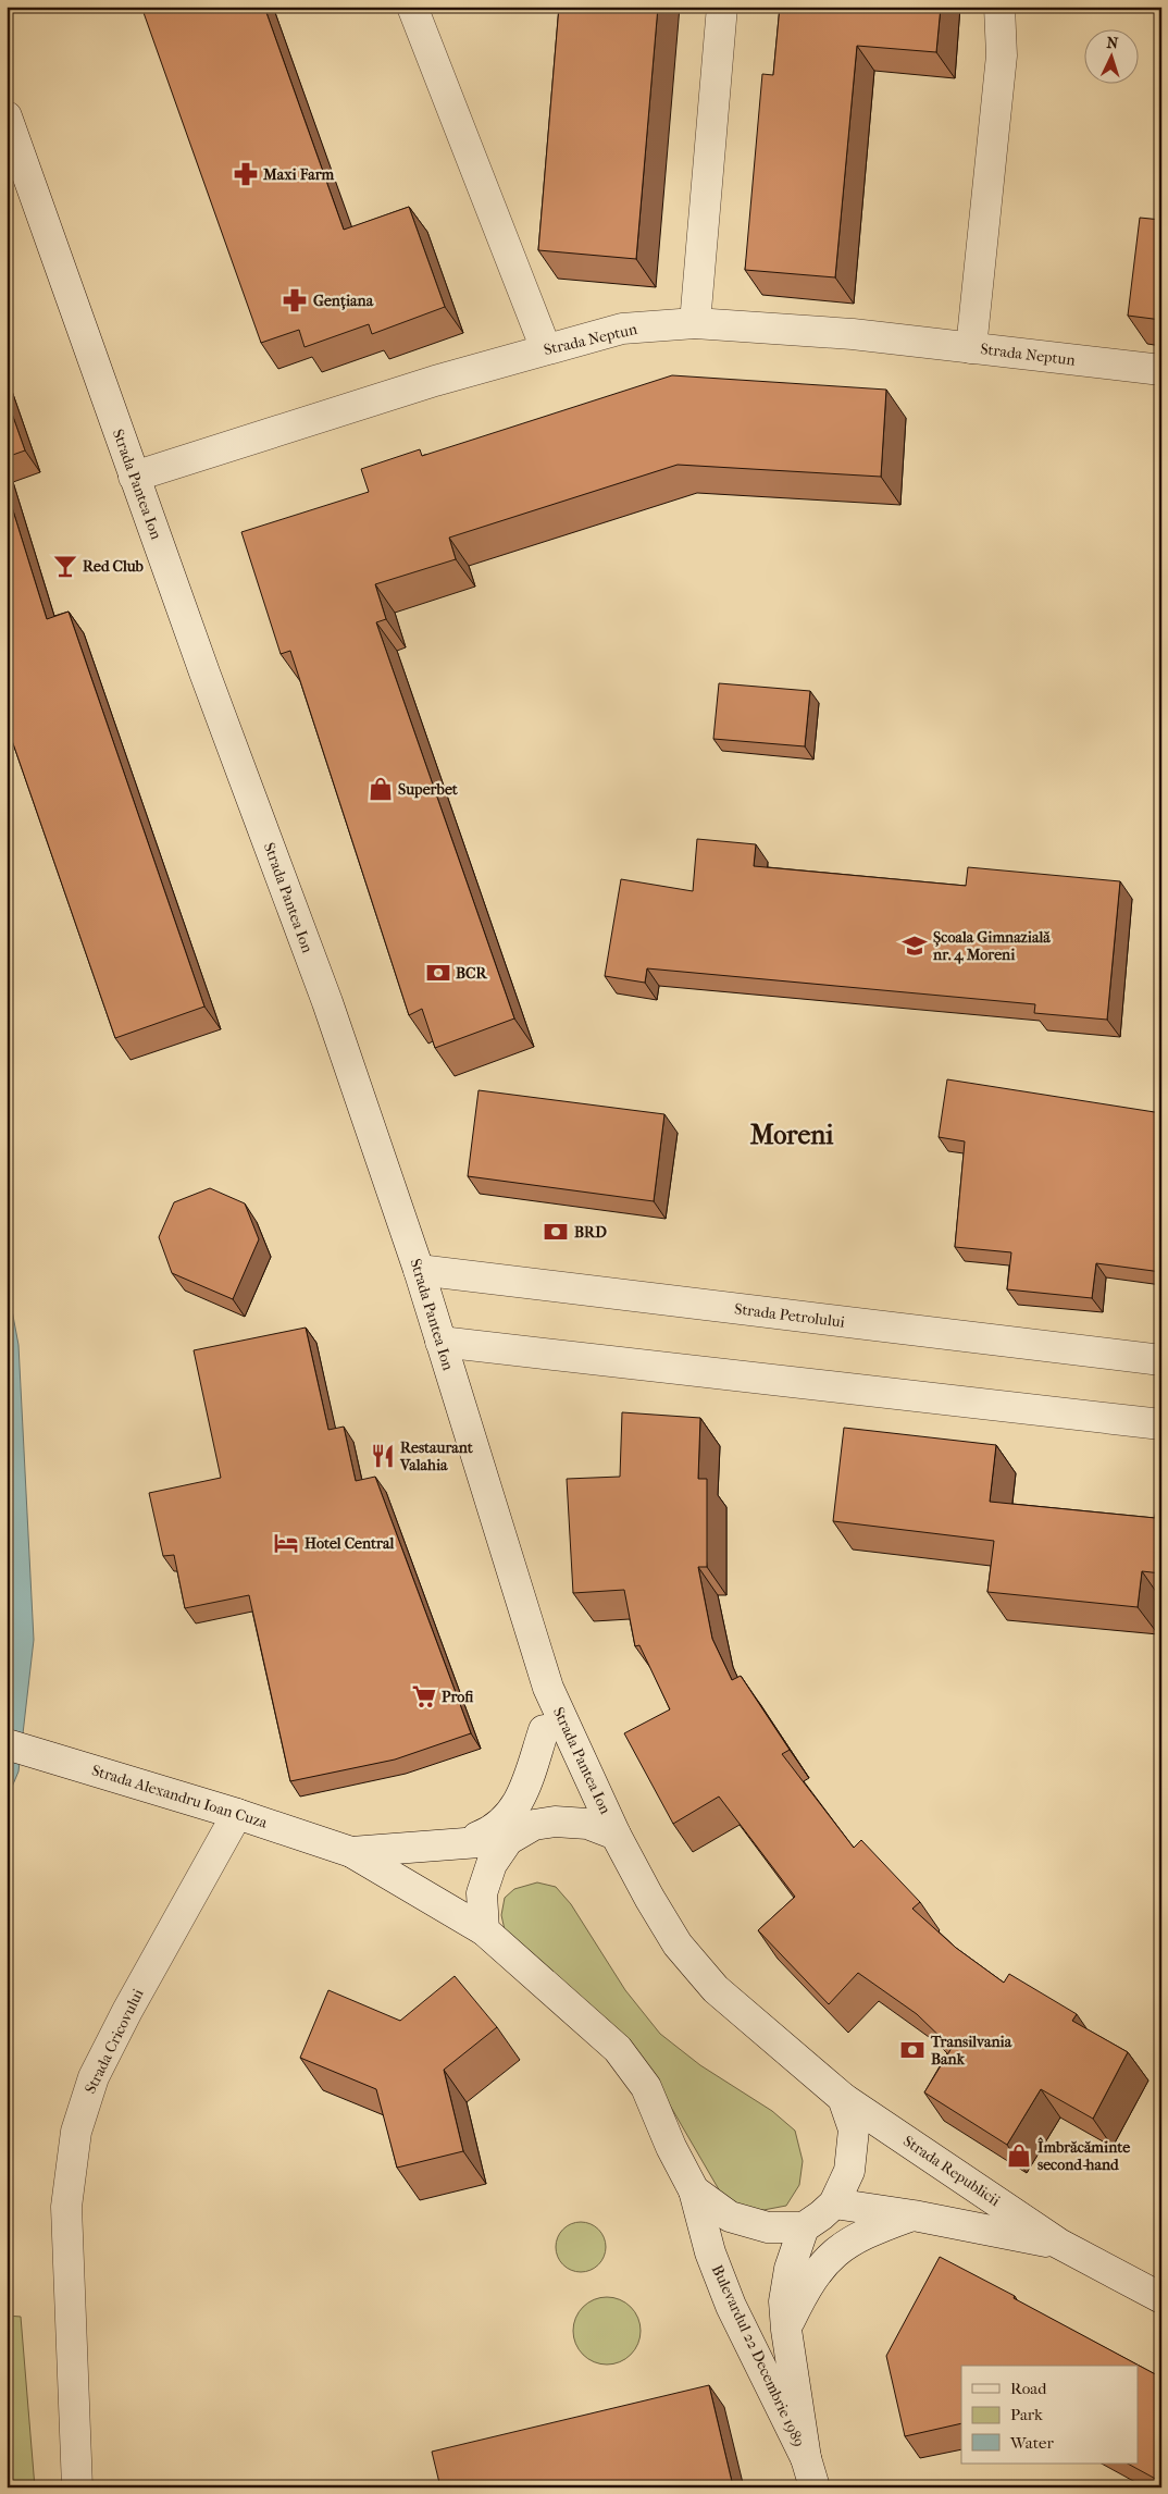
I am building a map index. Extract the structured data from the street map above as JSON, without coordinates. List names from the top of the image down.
{
  "streets": {
    "main road": [
      "Strada Neptun",
      "Strada Pantea Ion",
      "Strada Petrolului",
      "Strada Alexandru Ioan Cuza",
      "Strada Cricovului",
      "Strada Republicii",
      "Bulevardul 22 Decembrie 1989"
    ]
  },
  "crossings": [
    ["Strada Neptun", "Strada Pantea Ion"],
    ["Strada Pantea Ion", "Strada Petrolului"],
    ["Strada Pantea Ion", "Strada Republicii"],
    ["Strada Alexandru Ioan Cuza", "Strada Cricovului"],
    ["Strada Alexandru Ioan Cuza", "Bulevardul 22 Decembrie 1989"]
  ],
  "districts": ["Moreni"],
  "places": {
    "pharmacy": ["Maxi Farm", "Gențiana"],
    "bar": ["Red Club"],
    "shop": ["Superbet", "Îmbrăcăminte second-hand"],
    "school or university": ["Școala Gimnazială nr. 4 Moreni"],
    "bank": ["BCR", "BRD", "Transilvania Bank"],
    "restaurant": ["Restaurant Valahia"],
    "hotel": ["Hotel Central"],
    "supermarket": ["Profi"]
  },
  "legend": ["Road", "Park", "Water"],
  "north": "top"
}
